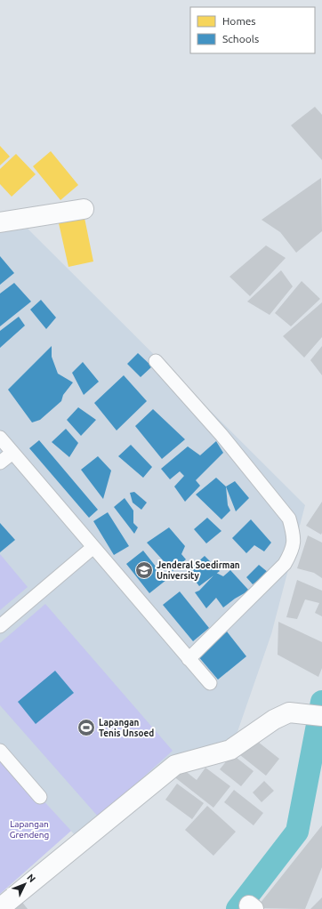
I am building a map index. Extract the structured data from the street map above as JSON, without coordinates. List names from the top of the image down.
{
  "parks": ["Lapangan Grendeng"],
  "places": {
    "school or university": ["Jenderal Soedirman University"],
    "sports": ["Lapangan Tenis Unsoed"]
  },
  "legend": ["Homes", "Schools"],
  "north": "top right"
}
